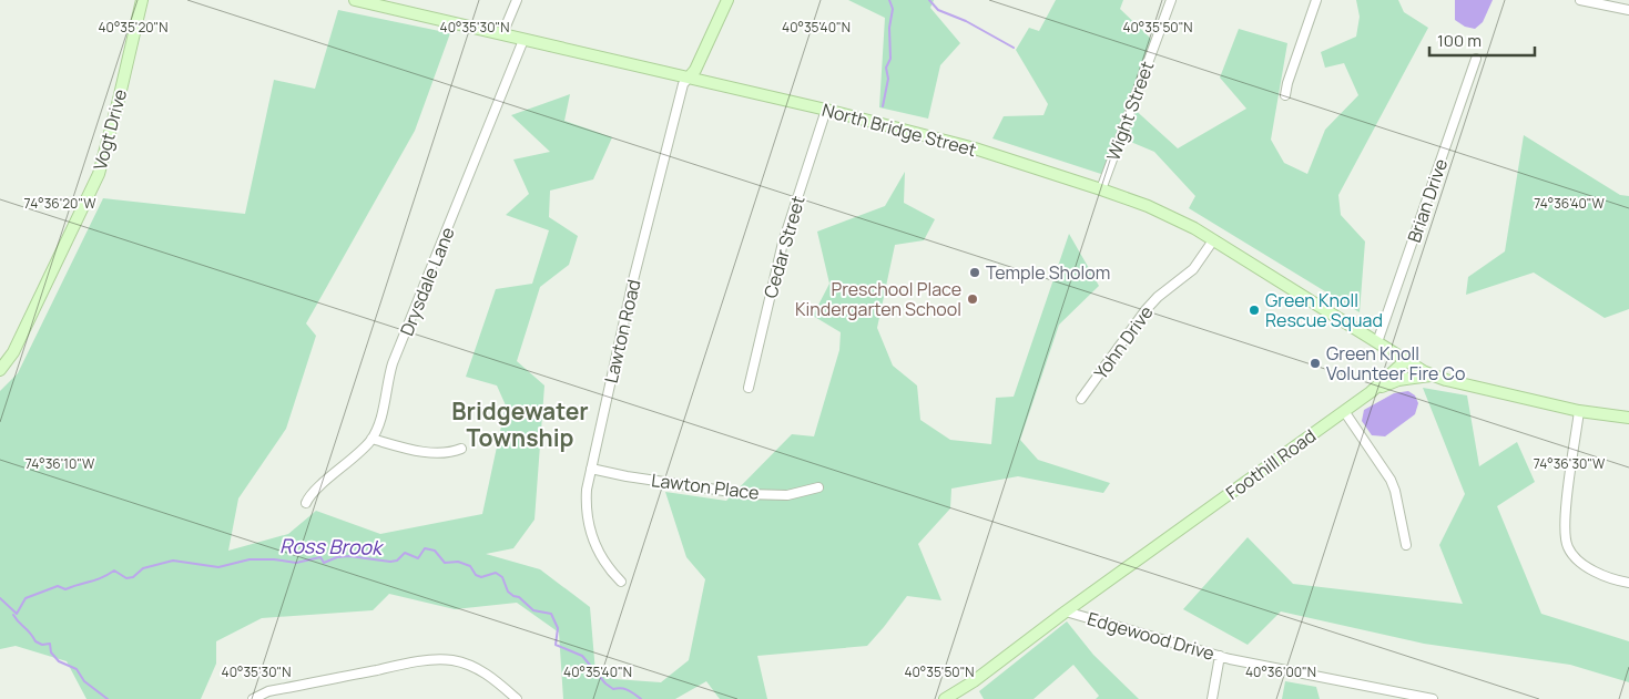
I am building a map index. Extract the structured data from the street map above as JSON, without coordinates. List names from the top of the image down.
{
  "streets": {
    "street": [
      "Wight Street",
      "Vogt Drive",
      "North Bridge Street",
      "Brian Drive",
      "Cedar Street",
      "Drysdale Lane",
      "Lawton Road",
      "Yohn Drive",
      "Foothill Road",
      "Lawton Place",
      "Edgewood Drive"
    ]
  },
  "crossings": [
    ["Wight Street", "North Bridge Street"],
    ["North Bridge Street", "Brian Drive"],
    ["North Bridge Street", "Cedar Street"],
    ["North Bridge Street", "Drysdale Lane"],
    ["North Bridge Street", "Lawton Road"],
    ["North Bridge Street", "Yohn Drive"],
    ["North Bridge Street", "Foothill Road"],
    ["Lawton Road", "Lawton Place"],
    ["Foothill Road", "Edgewood Drive"]
  ],
  "districts": ["Bridgewater Township"],
  "water": ["Ross Brook"],
  "places": [
    "Temple Sholom",
    "Preschool Place Kindergarten School",
    "Green Knoll Rescue Squad",
    "Green Knoll Volunteer Fire Co"
  ],
  "scale_bar": "100 m",
  "coordinates": [
    "40°35'20\"N",
    "40°35'30\"N",
    "40°35'40\"N",
    "40°35'50\"N",
    "74°36'40\"W",
    "74°36'20\"W",
    "74°36'30\"W",
    "74°36'10\"W",
    "40°36'00\"N"
  ]
}
